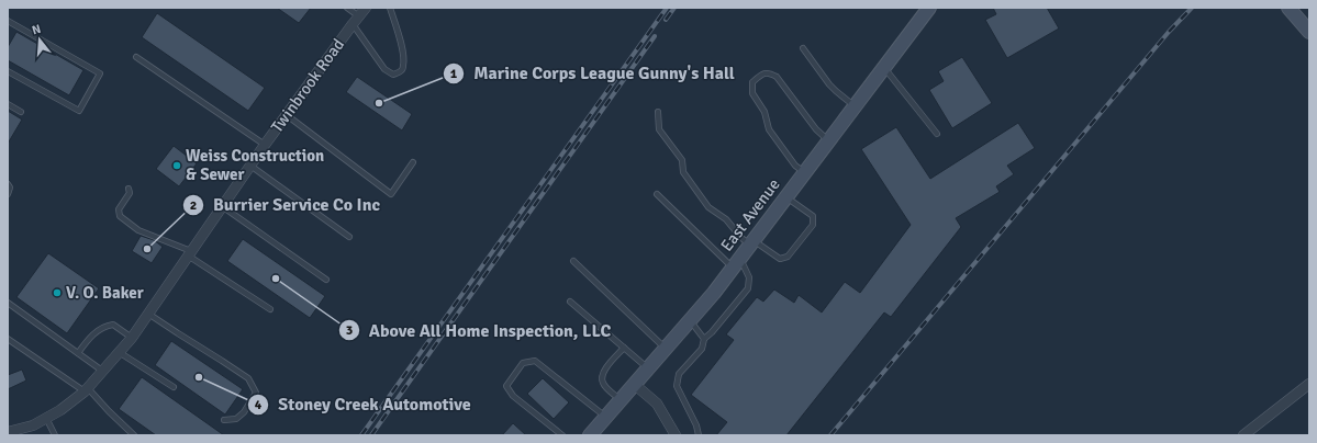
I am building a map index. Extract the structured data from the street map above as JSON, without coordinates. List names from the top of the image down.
{
  "streets": {
    "street": ["Twinbrook Road", "East Avenue"]
  },
  "places": [
    "Marine Corps League Gunny's Hall",
    "Weiss Construction & Sewer",
    "Burrier Service Co Inc",
    "Above All Home Inspection, LLC",
    "V. O. Baker",
    "Stoney Creek Automotive"
  ],
  "north": "top"
}
